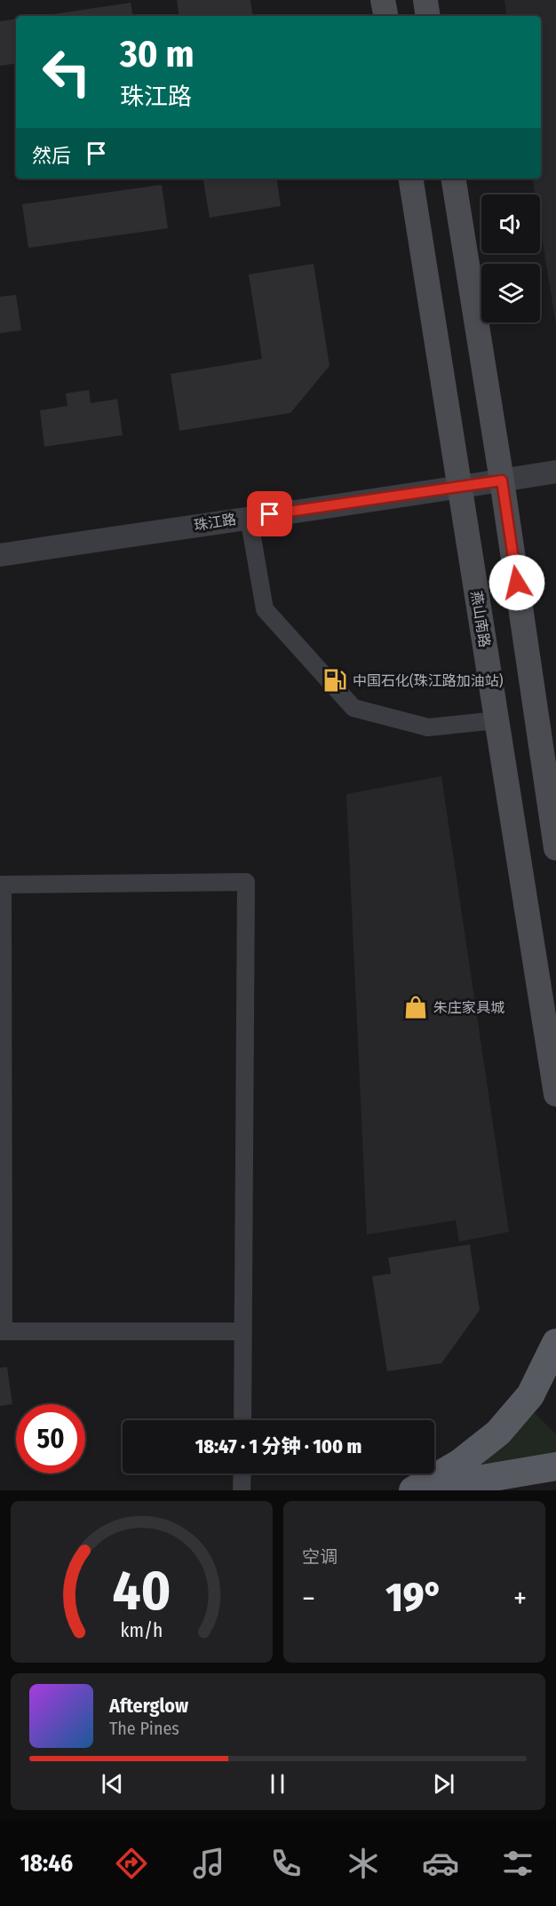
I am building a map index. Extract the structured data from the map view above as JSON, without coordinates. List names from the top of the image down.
{
  "streets": {
    "main road": ["燕山南路"],
    "street": ["珠江路"]
  },
  "crossings": [
    ["珠江路", "燕山南路"]
  ],
  "places": {
    "fuel station": ["中国石化(珠江路加油站)"],
    "shop": ["朱庄家具城"]
  },
  "page": {
    "turn": ["30 m", "珠江路"],
    "then": "然后",
    "limit": "50",
    "trip": "18:47 · 1 分钟 · 100 m",
    "tile": "空调",
    "heat": ["−", "19°", "+"],
    "song": ["Afterglow", "The Pines"],
    "tabs": "18:46",
    "gauge": ["40", "km/h"]
  }
}
